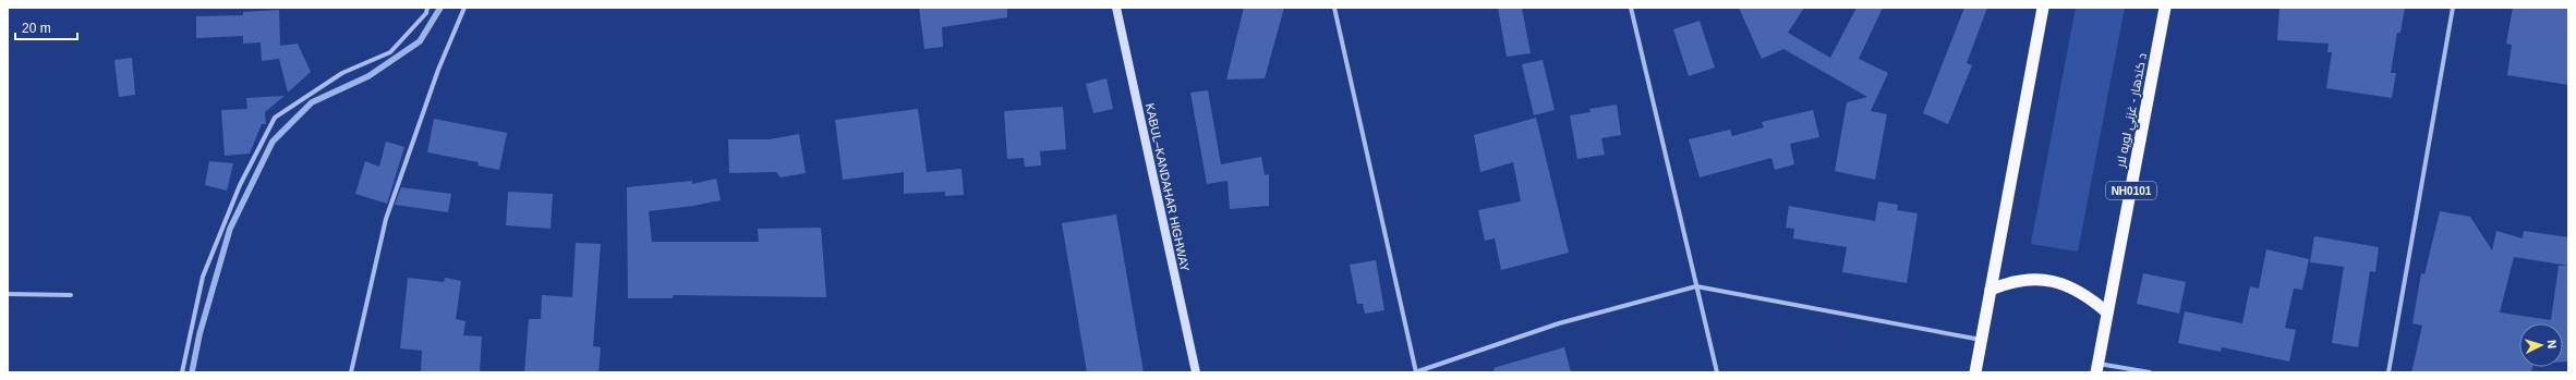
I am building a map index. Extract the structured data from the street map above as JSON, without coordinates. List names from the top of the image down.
{
  "streets": {
    "highway": ["د کندهار - غزني لويه لار", "NH0101"],
    "main road": ["KABUL–KANDAHAR HIGHWAY"]
  },
  "scale_bar": "20 m",
  "north": "right"
}
